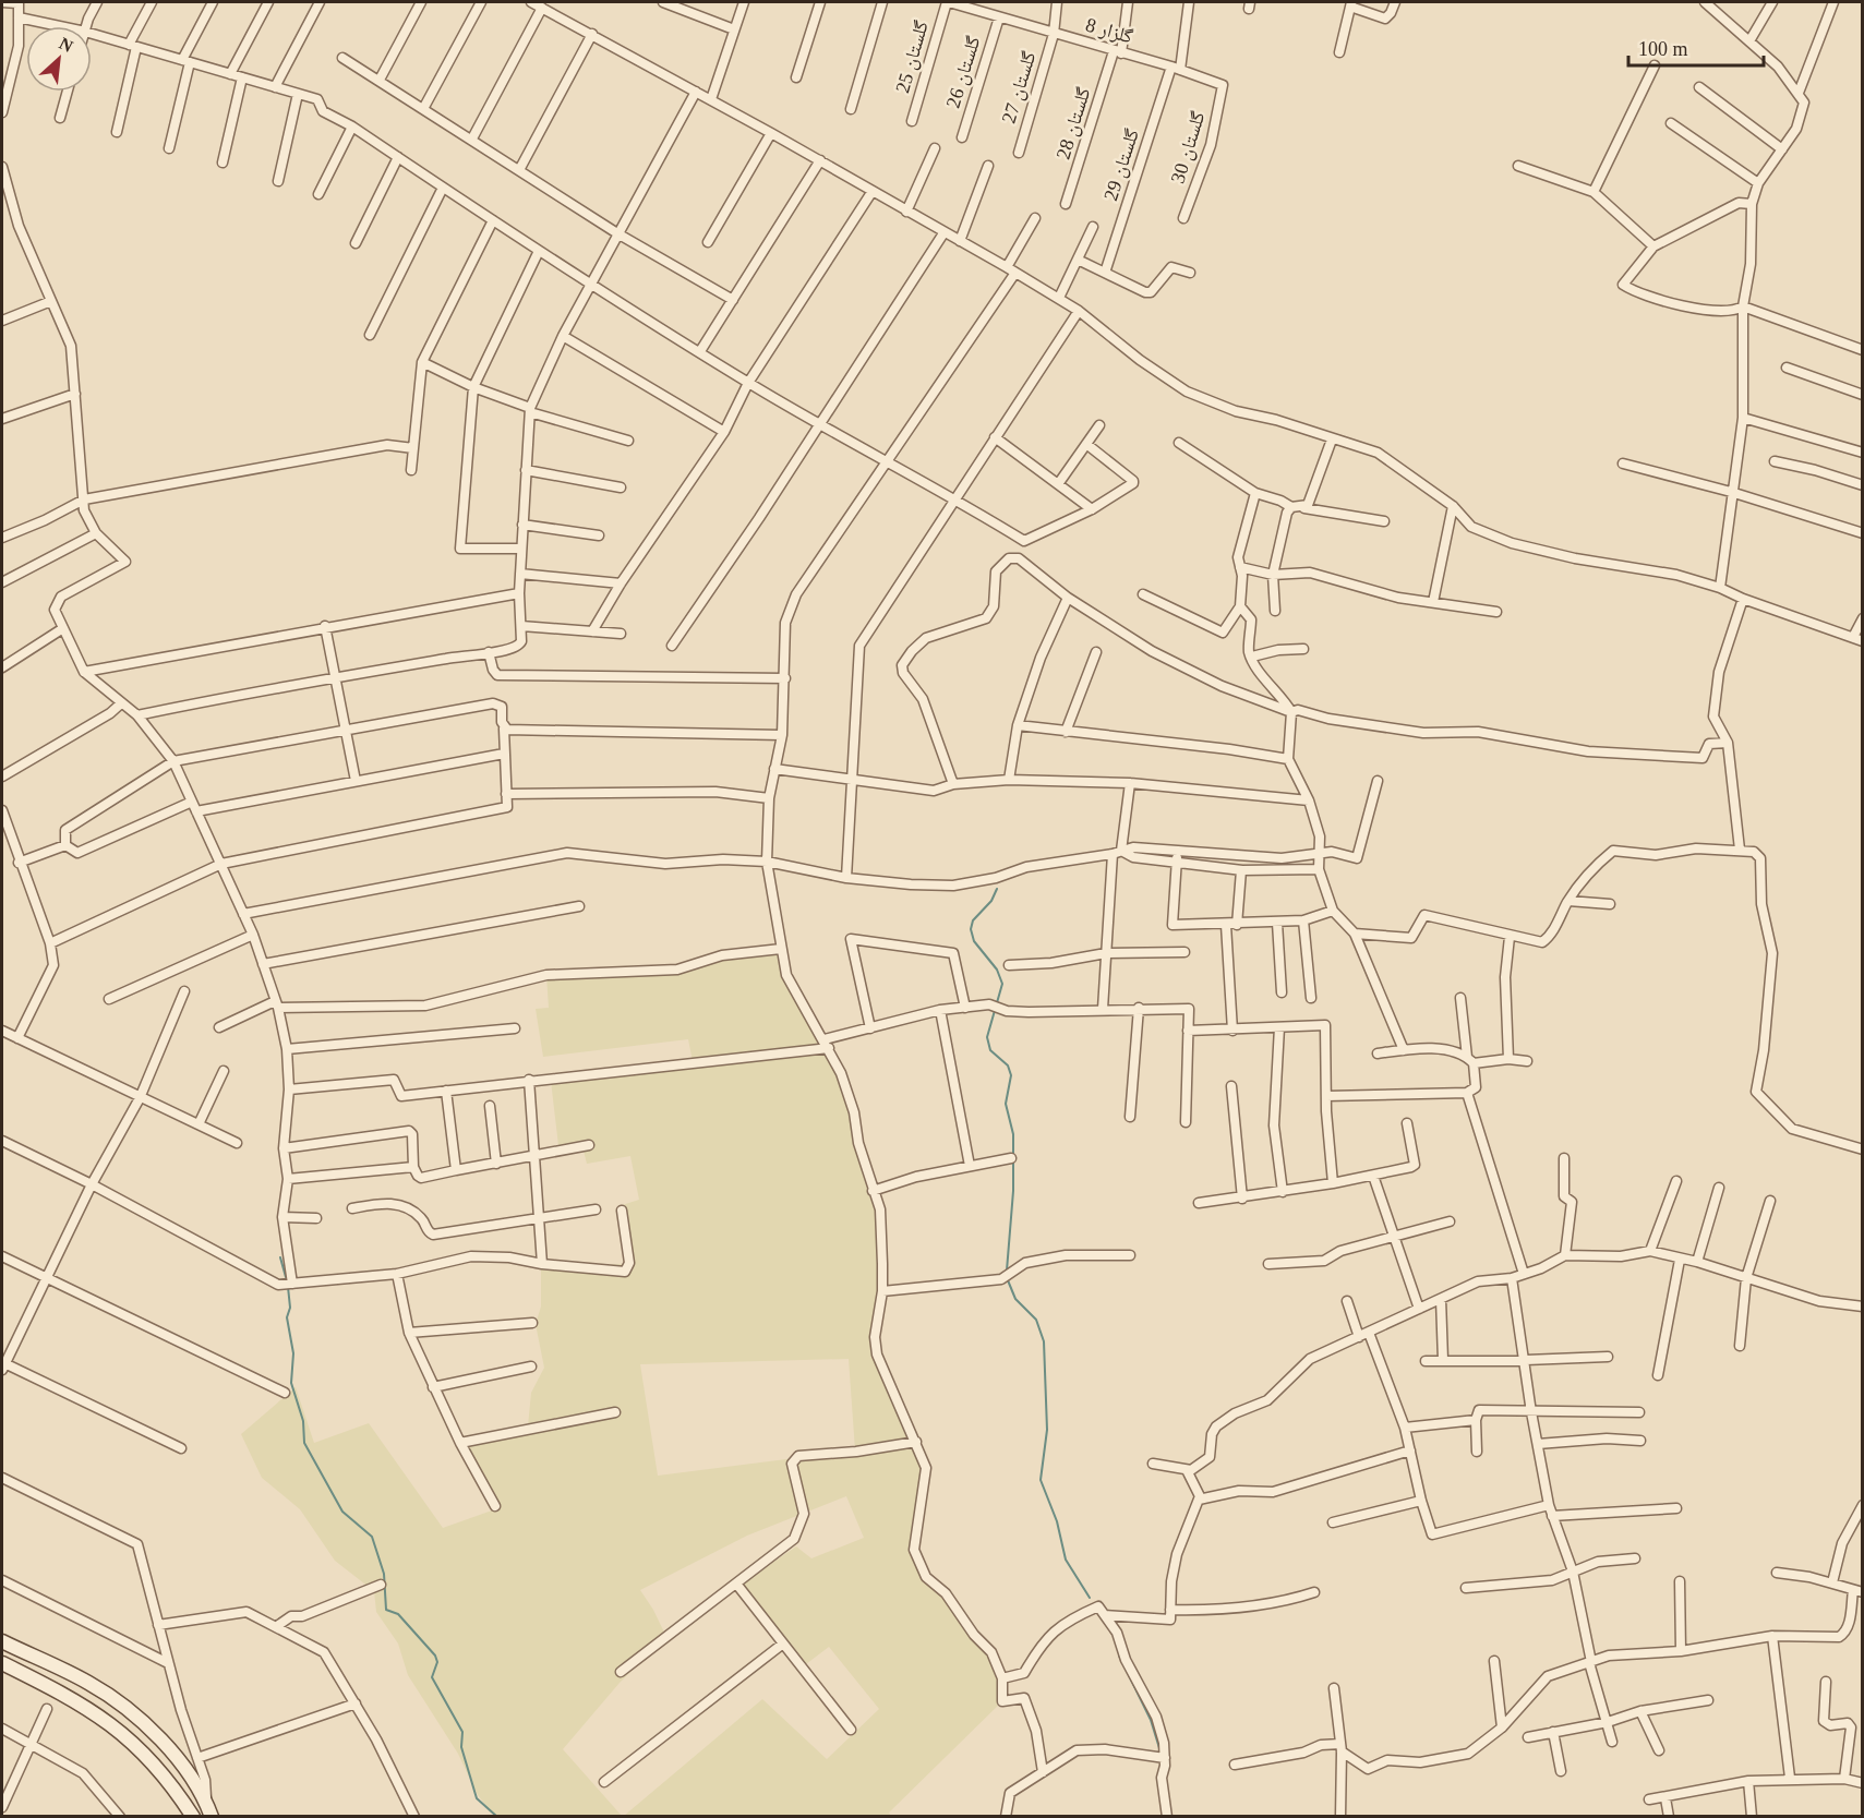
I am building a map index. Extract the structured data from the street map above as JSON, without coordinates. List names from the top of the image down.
{
  "streets": {
    "street": [
      "گلزار 8",
      "گلستان 25",
      "گلستان 26",
      "گلستان 27",
      "گلستان 28",
      "گلستان 30",
      "گلستان 29"
    ]
  },
  "crossings": [
    ["گلزار 8", "گلستان 25"],
    ["گلزار 8", "گلستان 26"],
    ["گلزار 8", "گلستان 27"],
    ["گلزار 8", "گلستان 28"],
    ["گلزار 8", "گلستان 30"],
    ["گلزار 8", "گلستان 29"]
  ],
  "scale_bar": "100 m",
  "north": "top right"
}
